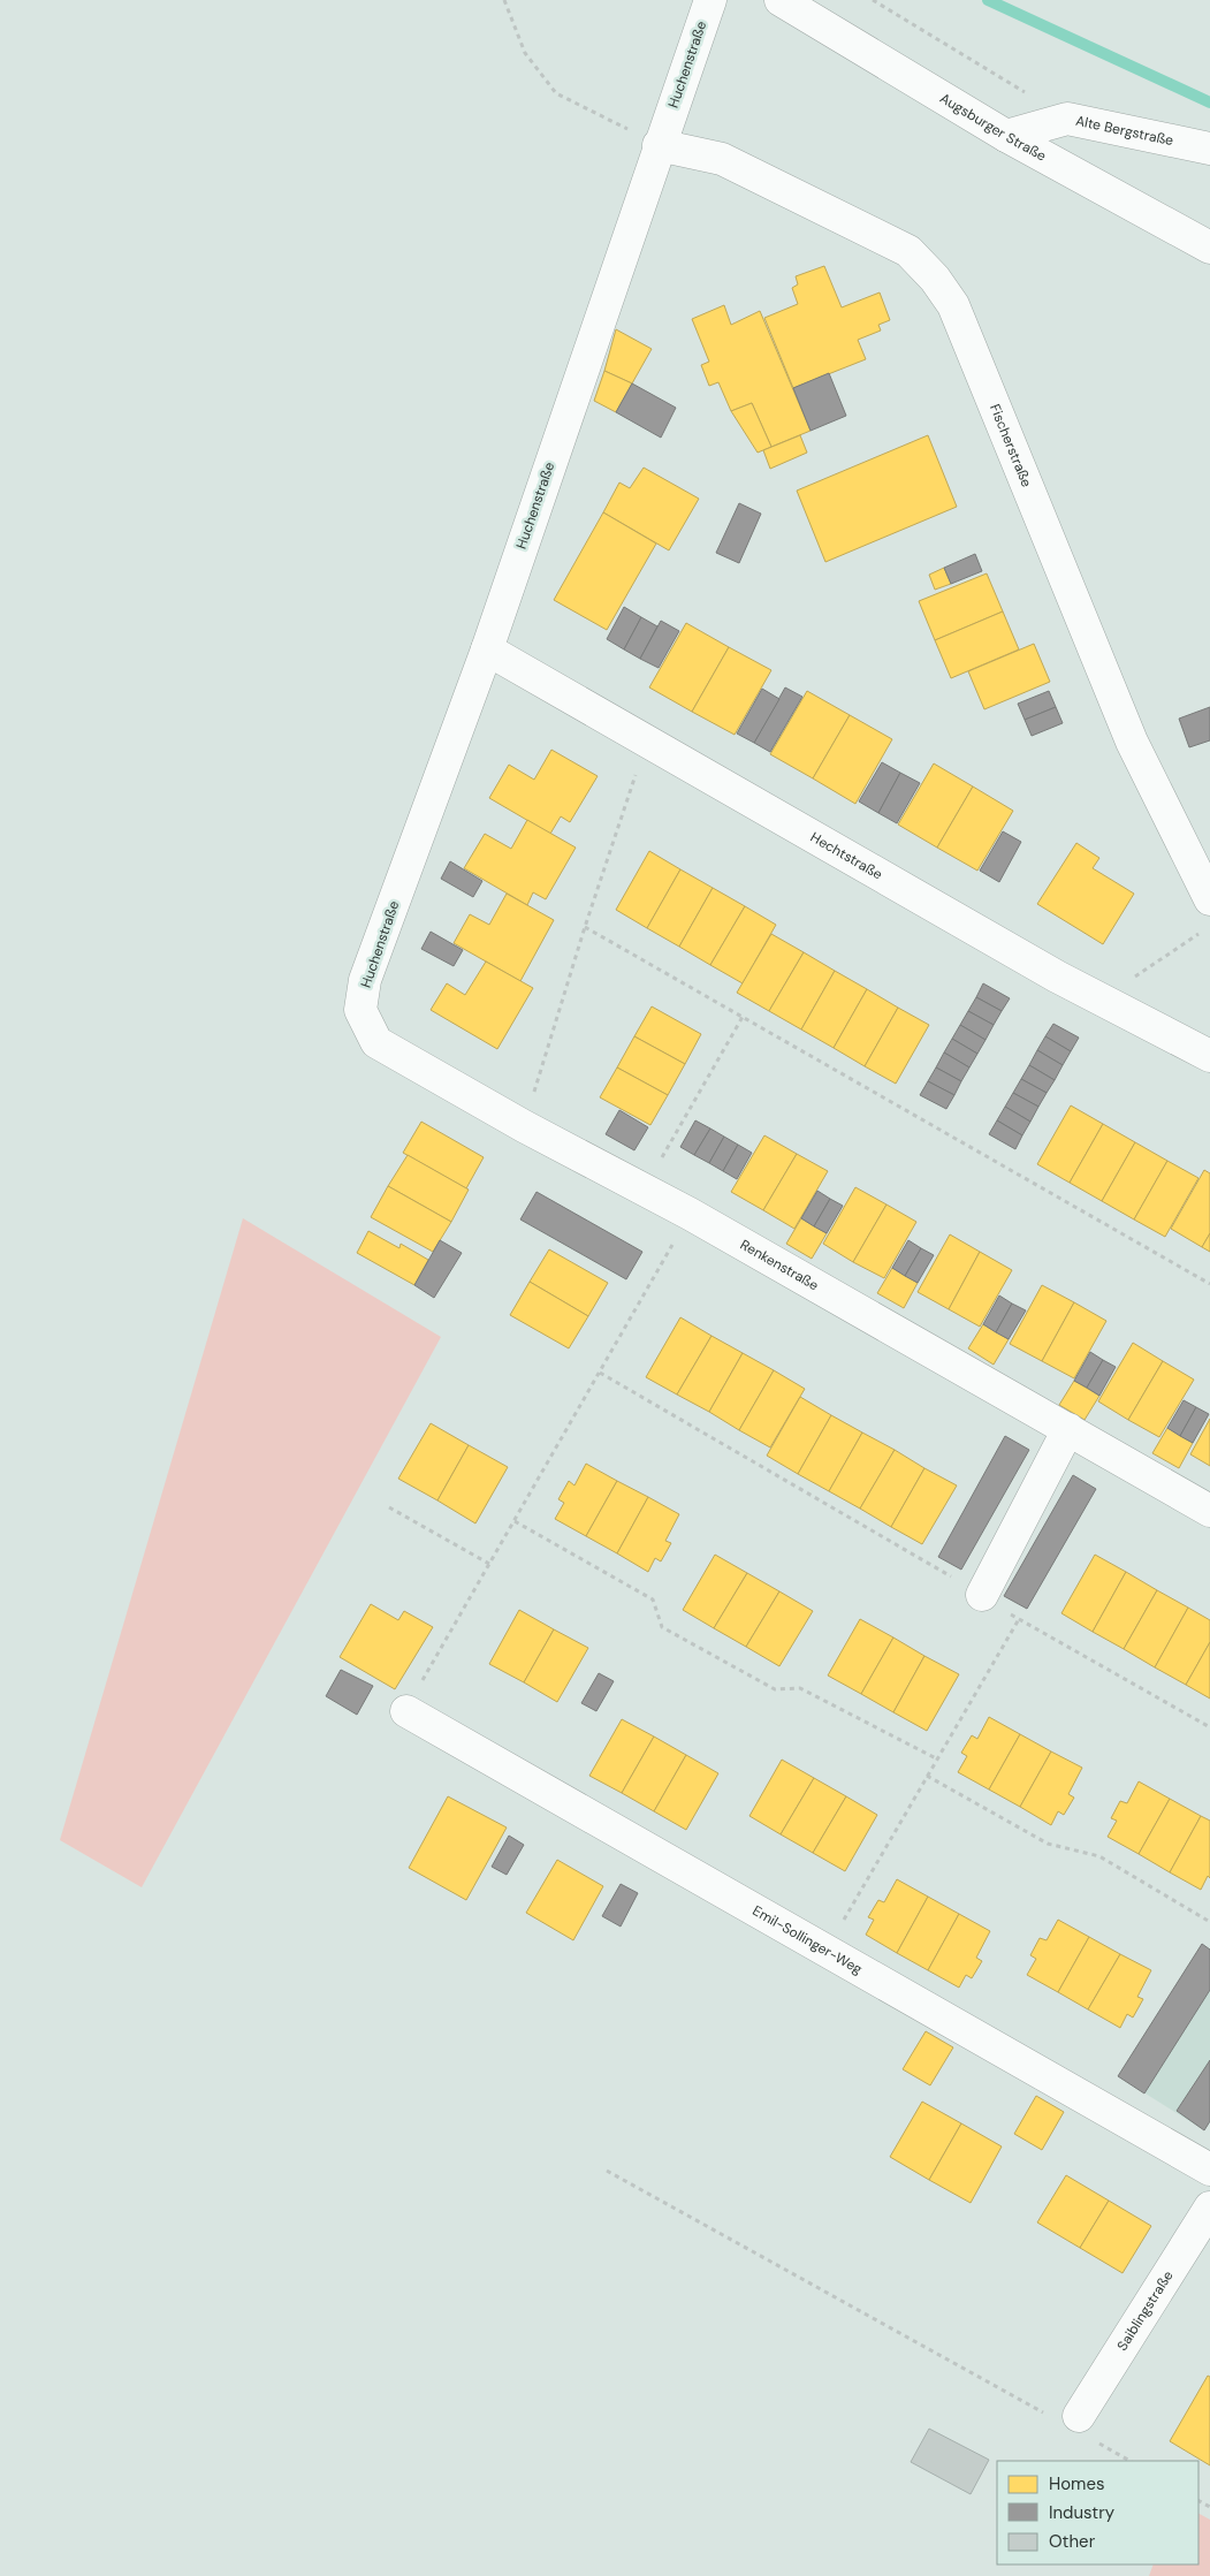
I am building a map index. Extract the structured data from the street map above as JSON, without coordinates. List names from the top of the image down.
{
  "streets": {
    "street": [
      "Huchenstraße",
      "Augsburger Straße",
      "Alte Bergstraße",
      "Fischerstraße",
      "Hechtstraße",
      "Renkenstraße",
      "Emil-Sollinger-Weg",
      "Saiblingstraße"
    ]
  },
  "crossings": [
    ["Huchenstraße", "Fischerstraße"],
    ["Huchenstraße", "Hechtstraße"],
    ["Huchenstraße", "Renkenstraße"],
    ["Augsburger Straße", "Alte Bergstraße"]
  ],
  "legend": ["Homes", "Industry", "Other"]
}
